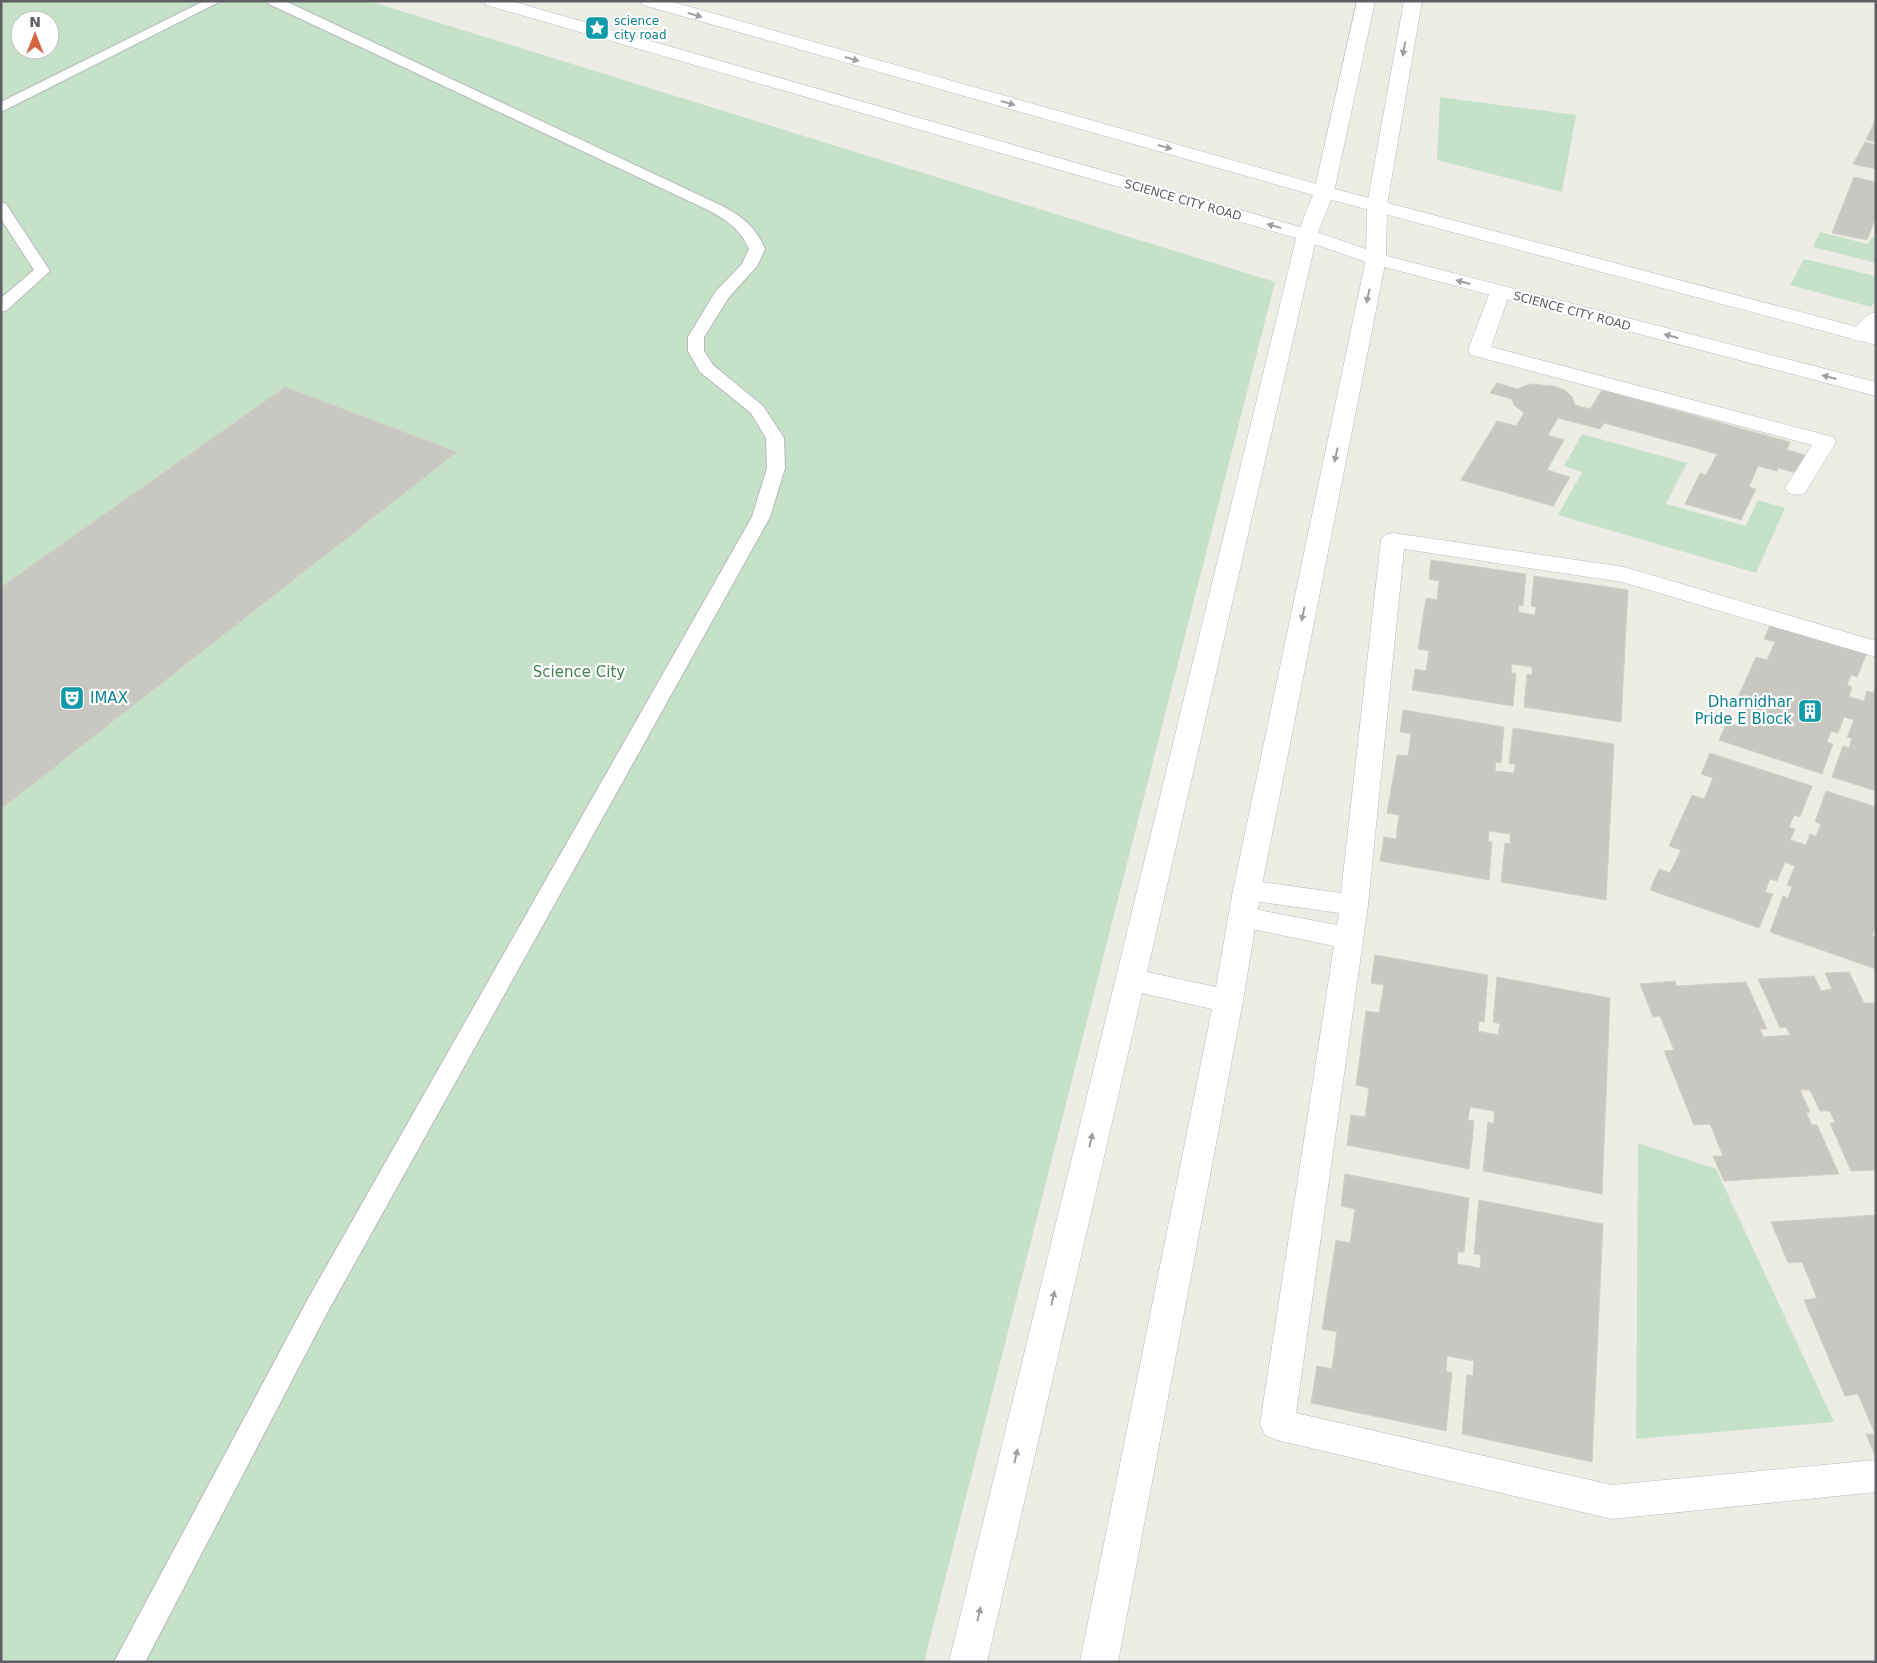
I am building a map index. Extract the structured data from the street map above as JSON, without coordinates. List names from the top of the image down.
{
  "streets": {
    "street": ["SCIENCE CITY ROAD"]
  },
  "parks": ["Science City"],
  "places": {
    "place": ["science city road"],
    "theatre": ["IMAX"],
    "building": ["Dharnidhar Pride E Block"]
  },
  "north": "top"
}
